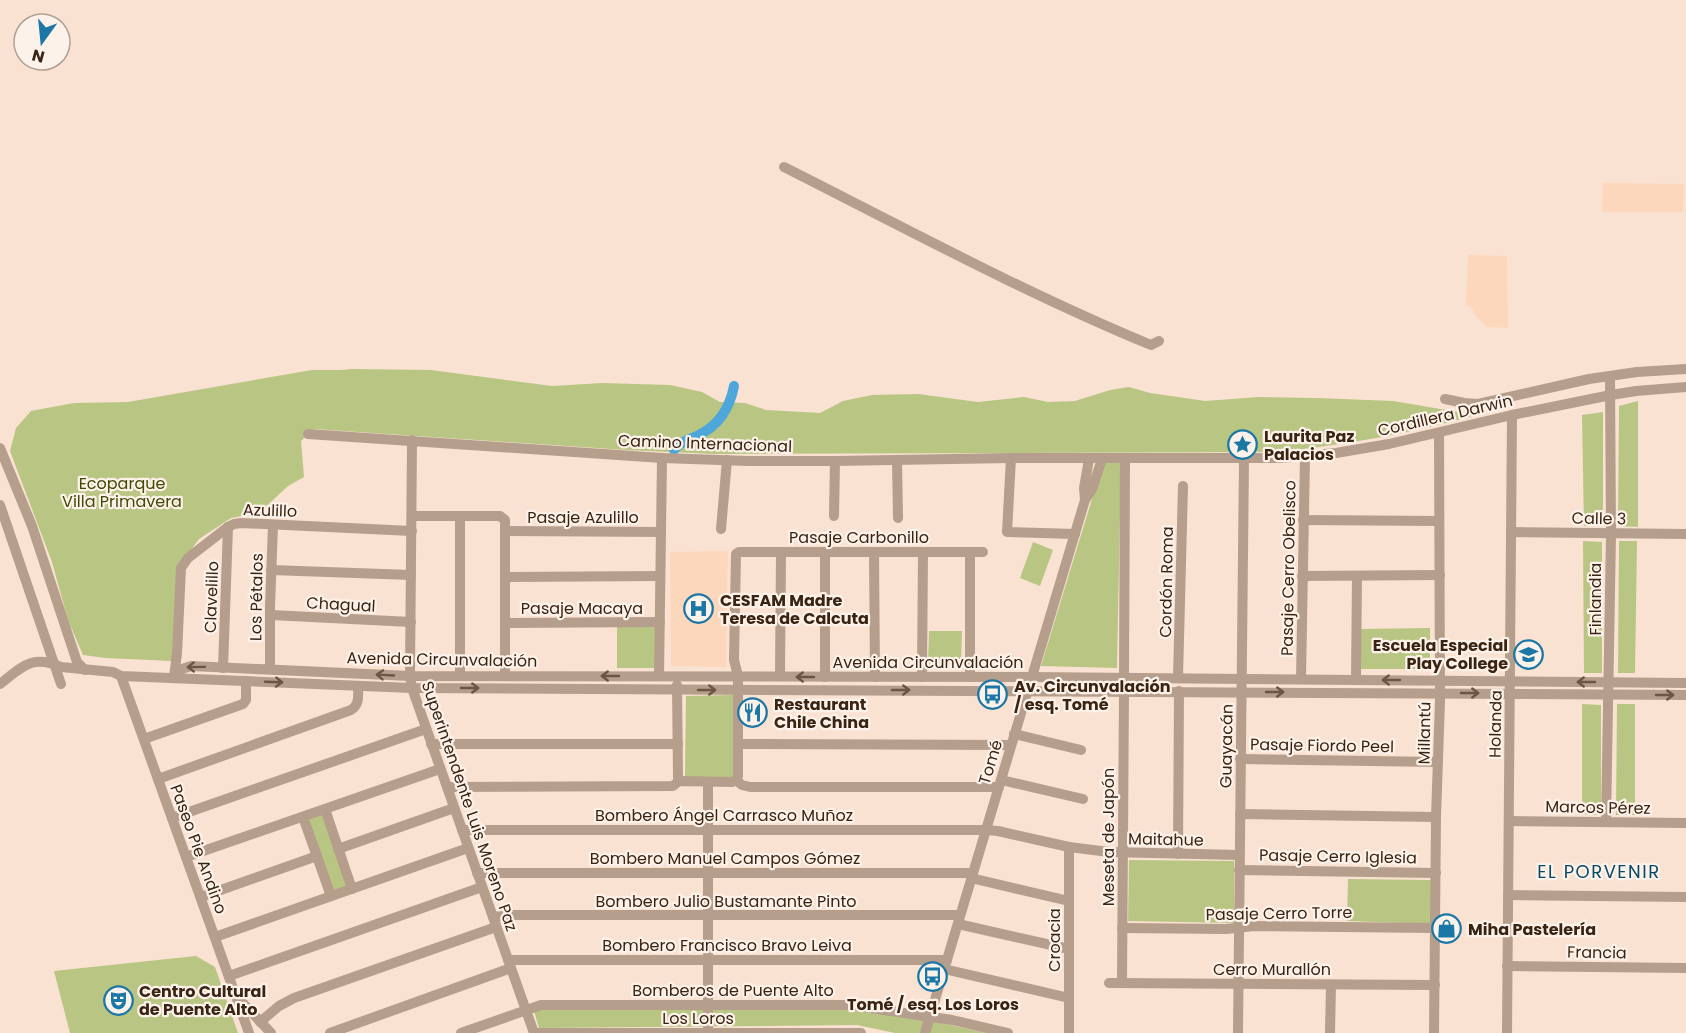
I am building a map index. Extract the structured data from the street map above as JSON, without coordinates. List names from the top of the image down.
{
  "streets": {
    "street": [
      "Cordillera Darwin",
      "Camino Internacional",
      "Azulillo",
      "Pasaje Azulillo",
      "Calle 3",
      "Pasaje Carbonillo",
      "Pasaje Cerro Obelisco",
      "Cordón Roma",
      "Clavelillo",
      "Los Pétalos",
      "Finlandia",
      "Chagual",
      "Pasaje Macaya",
      "Avenida Circunvalación",
      "Holanda",
      "Millantú",
      "Pasaje Fiordo Peel",
      "Guayacán",
      "Tomé",
      "Superintendente Luis Moreno Paz",
      "Marcos Pérez",
      "Bombero Ángel Carrasco Muñoz",
      "Meseta de Japón",
      "Maitahue",
      "Paseo Pie Andino",
      "Pasaje Cerro Iglesia",
      "Bombero Manuel Campos Gómez",
      "Bombero Julio Bustamante Pinto",
      "Pasaje Cerro Torre",
      "Croacia",
      "Bombero Francisco Bravo Leiva",
      "Francia",
      "Cerro Murallón",
      "Bomberos de Puente Alto",
      "Los Loros"
    ]
  },
  "crossings": [
    ["Cordillera Darwin", "Camino Internacional"],
    ["Cordillera Darwin", "Pasaje Cerro Obelisco"],
    ["Cordillera Darwin", "Finlandia"],
    ["Cordillera Darwin", "Holanda"],
    ["Cordillera Darwin", "Millantú"],
    ["Cordillera Darwin", "Guayacán"],
    ["Cordillera Darwin", "Tomé"],
    ["Camino Internacional", "Tomé"],
    ["Camino Internacional", "Superintendente Luis Moreno Paz"],
    ["Azulillo", "Clavelillo"],
    ["Azulillo", "Los Pétalos"],
    ["Azulillo", "Avenida Circunvalación"],
    ["Azulillo", "Superintendente Luis Moreno Paz"],
    ["Pasaje Azulillo", "Superintendente Luis Moreno Paz"],
    ["Calle 3", "Finlandia"],
    ["Calle 3", "Holanda"],
    ["Pasaje Carbonillo", "Avenida Circunvalación"],
    ["Pasaje Cerro Obelisco", "Avenida Circunvalación"],
    ["Cordón Roma", "Avenida Circunvalación"],
    ["Clavelillo", "Avenida Circunvalación"],
    ["Los Pétalos", "Chagual"],
    ["Los Pétalos", "Avenida Circunvalación"],
    ["Finlandia", "Avenida Circunvalación"],
    ["Finlandia", "Marcos Pérez"],
    ["Chagual", "Superintendente Luis Moreno Paz"],
    ["Avenida Circunvalación", "Holanda"],
    ["Avenida Circunvalación", "Millantú"],
    ["Avenida Circunvalación", "Guayacán"],
    ["Avenida Circunvalación", "Tomé"],
    ["Avenida Circunvalación", "Superintendente Luis Moreno Paz"],
    ["Avenida Circunvalación", "Meseta de Japón"],
    ["Avenida Circunvalación", "Paseo Pie Andino"],
    ["Holanda", "Marcos Pérez"],
    ["Holanda", "Francia"],
    ["Millantú", "Pasaje Fiordo Peel"],
    ["Millantú", "Pasaje Cerro Iglesia"],
    ["Millantú", "Pasaje Cerro Torre"],
    ["Millantú", "Cerro Murallón"],
    ["Pasaje Fiordo Peel", "Guayacán"],
    ["Guayacán", "Maitahue"],
    ["Guayacán", "Pasaje Cerro Iglesia"],
    ["Guayacán", "Pasaje Cerro Torre"],
    ["Guayacán", "Cerro Murallón"],
    ["Tomé", "Bombero Ángel Carrasco Muñoz"],
    ["Tomé", "Maitahue"],
    ["Tomé", "Bombero Manuel Campos Gómez"],
    ["Tomé", "Bombero Julio Bustamante Pinto"],
    ["Tomé", "Bombero Francisco Bravo Leiva"],
    ["Tomé", "Bomberos de Puente Alto"],
    ["Superintendente Luis Moreno Paz", "Bombero Ángel Carrasco Muñoz"],
    ["Superintendente Luis Moreno Paz", "Bombero Manuel Campos Gómez"],
    ["Superintendente Luis Moreno Paz", "Bombero Julio Bustamante Pinto"],
    ["Superintendente Luis Moreno Paz", "Bombero Francisco Bravo Leiva"],
    ["Superintendente Luis Moreno Paz", "Bomberos de Puente Alto"],
    ["Superintendente Luis Moreno Paz", "Los Loros"],
    ["Bombero Ángel Carrasco Muñoz", "Maitahue"],
    ["Meseta de Japón", "Maitahue"],
    ["Meseta de Japón", "Pasaje Cerro Torre"],
    ["Meseta de Japón", "Cerro Murallón"],
    ["Maitahue", "Croacia"],
    ["Bombero Manuel Campos Gómez", "Croacia"],
    ["Bombero Julio Bustamante Pinto", "Croacia"],
    ["Croacia", "Bombero Francisco Bravo Leiva"]
  ],
  "districts": ["EL PORVENIR"],
  "parks": ["Ecoparque Villa Primavera"],
  "places": {
    "place": ["Laurita Paz Palacios"],
    "hospital": ["CESFAM Madre Teresa de Calcuta"],
    "school or university": ["Escuela Especial Play College"],
    "bus stop": ["Av. Circunvalación / esq. Tomé", "Tomé / esq. Los Loros"],
    "restaurant": ["Restaurant Chile China"],
    "shop": ["Miha Pastelería"],
    "theatre": ["Centro Cultural de Puente Alto"]
  },
  "north": "bottom"
}
